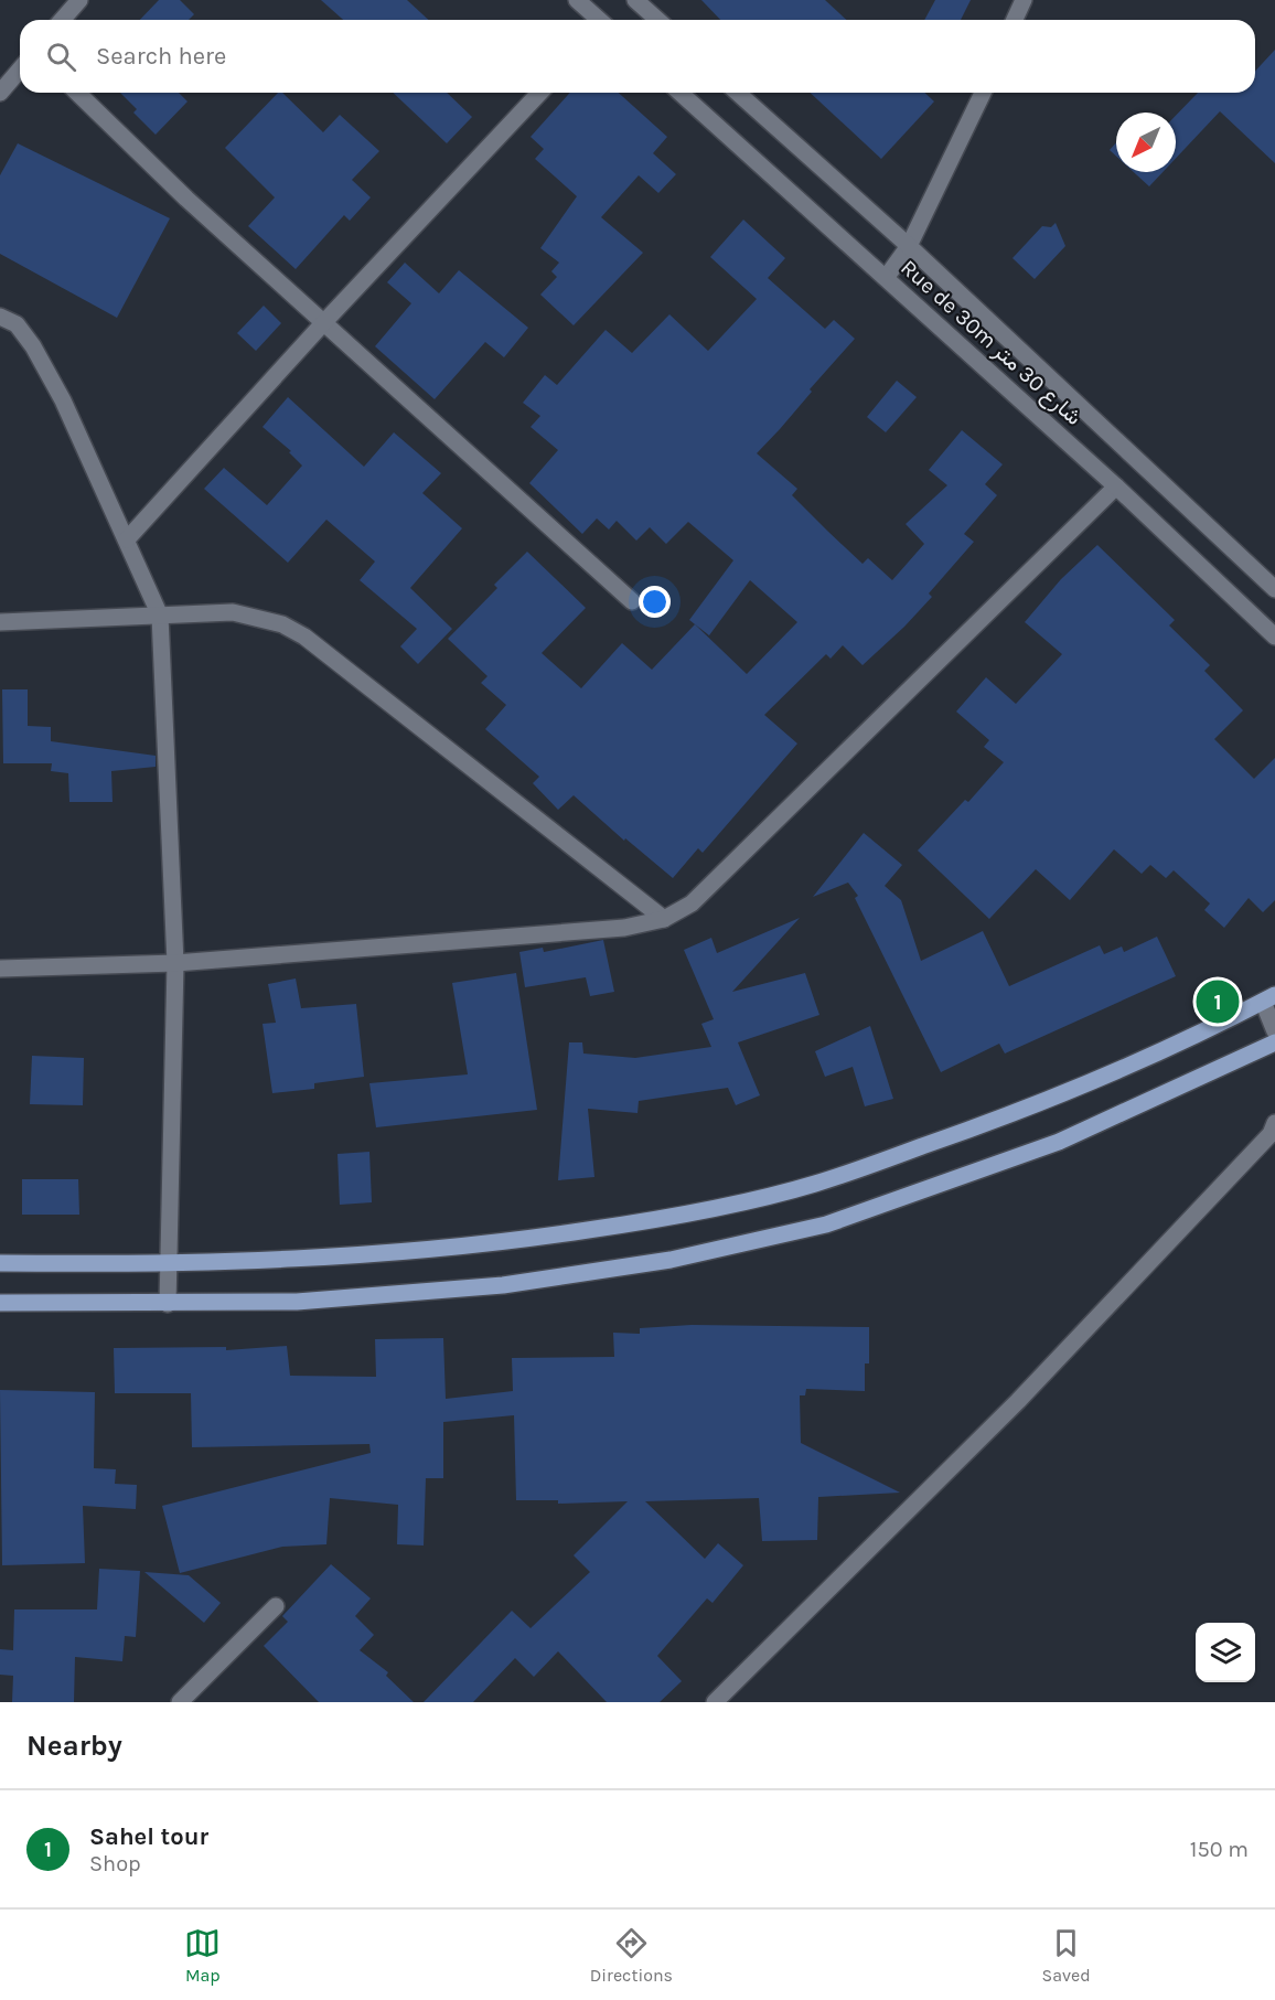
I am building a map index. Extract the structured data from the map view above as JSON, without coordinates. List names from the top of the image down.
{
  "streets": {
    "street": ["Rue de 30m شارع 30 متر"]
  },
  "north": "bottom left",
  "page": {
    "search": "Search here",
    "pins": "1",
    "heading": "Nearby",
    "list": [
      {
        "mark": "1",
        "name": "Sahel tour",
        "note": "Shop",
        "value": "150 m"
      }
    ],
    "nav": ["Map", "Directions", "Saved"]
  }
}
